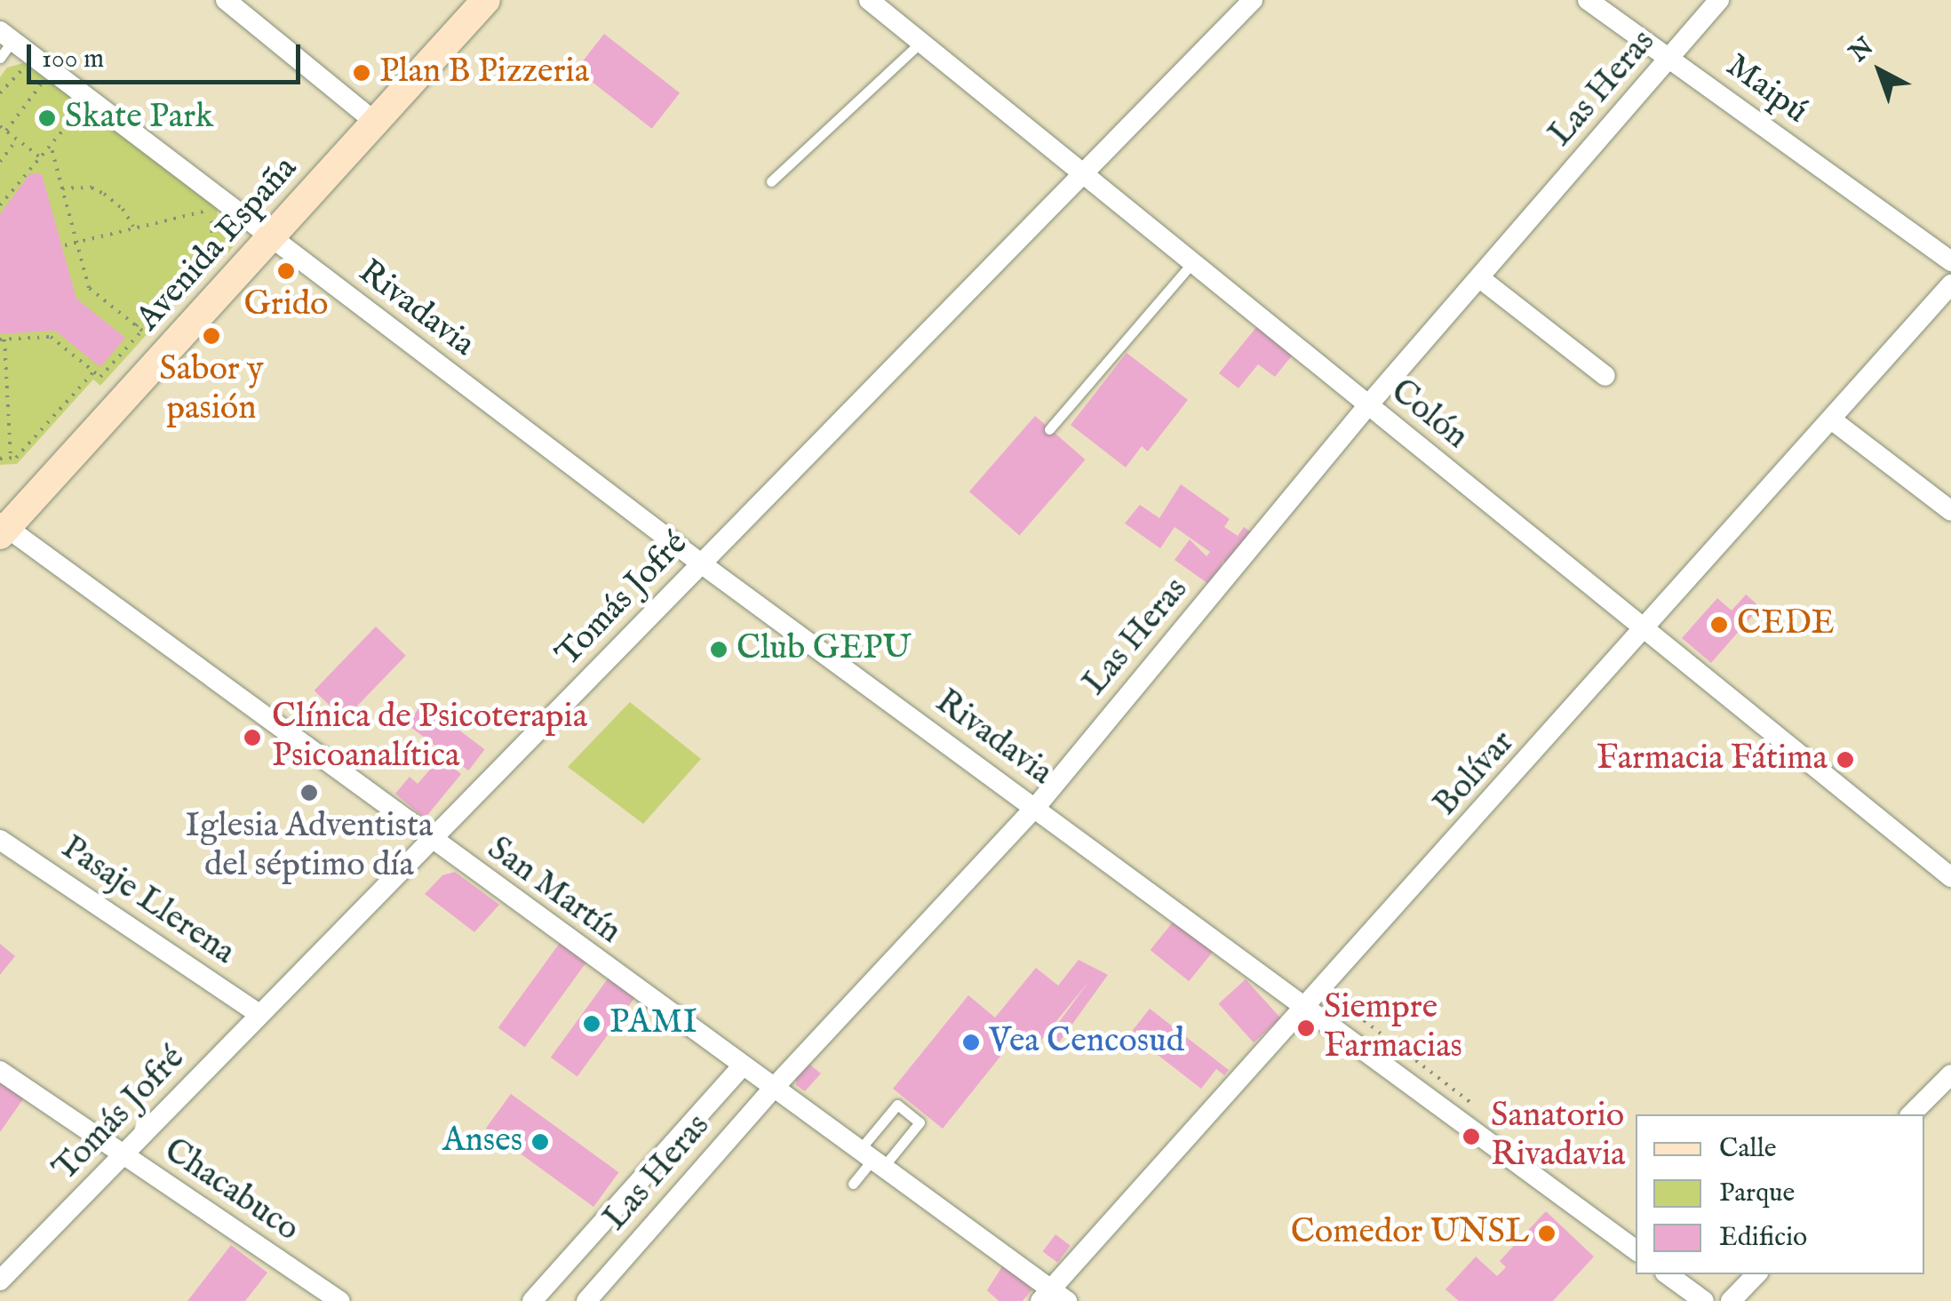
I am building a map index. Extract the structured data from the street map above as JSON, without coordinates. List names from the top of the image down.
{
  "streets": {
    "main road": ["Avenida España"],
    "street": [
      "Las Heras",
      "Maipú",
      "Rivadavia",
      "Colón",
      "Tomás Jofré",
      "Bolívar",
      "San Martín",
      "Pasaje Llerena",
      "Chacabuco"
    ]
  },
  "crossings": [
    ["Las Heras", "Maipú"],
    ["Las Heras", "Rivadavia"],
    ["Las Heras", "Colón"],
    ["Las Heras", "San Martín"],
    ["Avenida España", "Rivadavia"],
    ["Avenida España", "San Martín"],
    ["Rivadavia", "Tomás Jofré"],
    ["Rivadavia", "Bolívar"],
    ["Colón", "Tomás Jofré"],
    ["Colón", "Bolívar"],
    ["Tomás Jofré", "San Martín"],
    ["Tomás Jofré", "Pasaje Llerena"],
    ["Tomás Jofré", "Chacabuco"],
    ["Bolívar", "San Martín"]
  ],
  "places": [
    "Plan B Pizzeria",
    "Skate Park",
    "Grido",
    "Sabor y pasión",
    "CEDE",
    "Club GEPU",
    "Clínica de Psicoterapia Psicoanalítica",
    "Farmacia Fátima",
    "Iglesia Adventista del séptimo día",
    "PAMI",
    "Siempre Farmacias",
    "Vea Cencosud",
    "Sanatorio Rivadavia",
    "Anses",
    "Comedor UNSL"
  ],
  "legend": ["Calle", "Parque", "Edificio"],
  "scale_bar": "100 m",
  "north": "top left"
}
